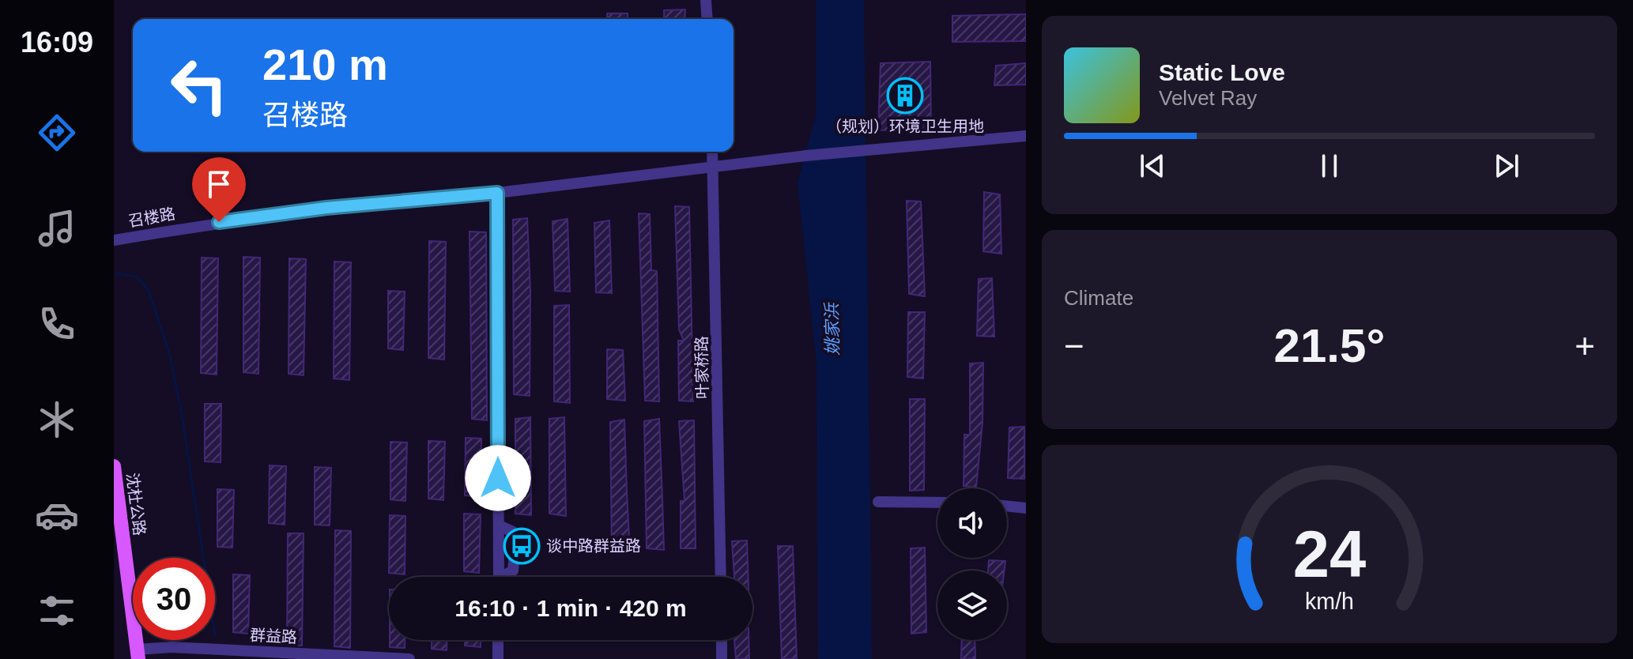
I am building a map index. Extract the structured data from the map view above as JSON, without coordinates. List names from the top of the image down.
{
  "streets": {
    "main road": ["沈杜公路"],
    "street": ["召楼路", "叶家桥路", "群益路"]
  },
  "crossings": [
    ["沈杜公路", "群益路"]
  ],
  "water": ["姚家浜"],
  "places": {
    "building": ["（规划）环境卫生用地"],
    "bus stop": ["谈中路群益路"]
  },
  "page": {
    "tabs": "16:09",
    "turn": ["210 m", "召楼路"],
    "song": ["Static Love", "Velvet Ray"],
    "tile": "Climate",
    "heat": ["−", "21.5°", "+"],
    "limit": "30",
    "trip": "16:10 · 1 min · 420 m",
    "gauge": ["24", "km/h"]
  }
}
